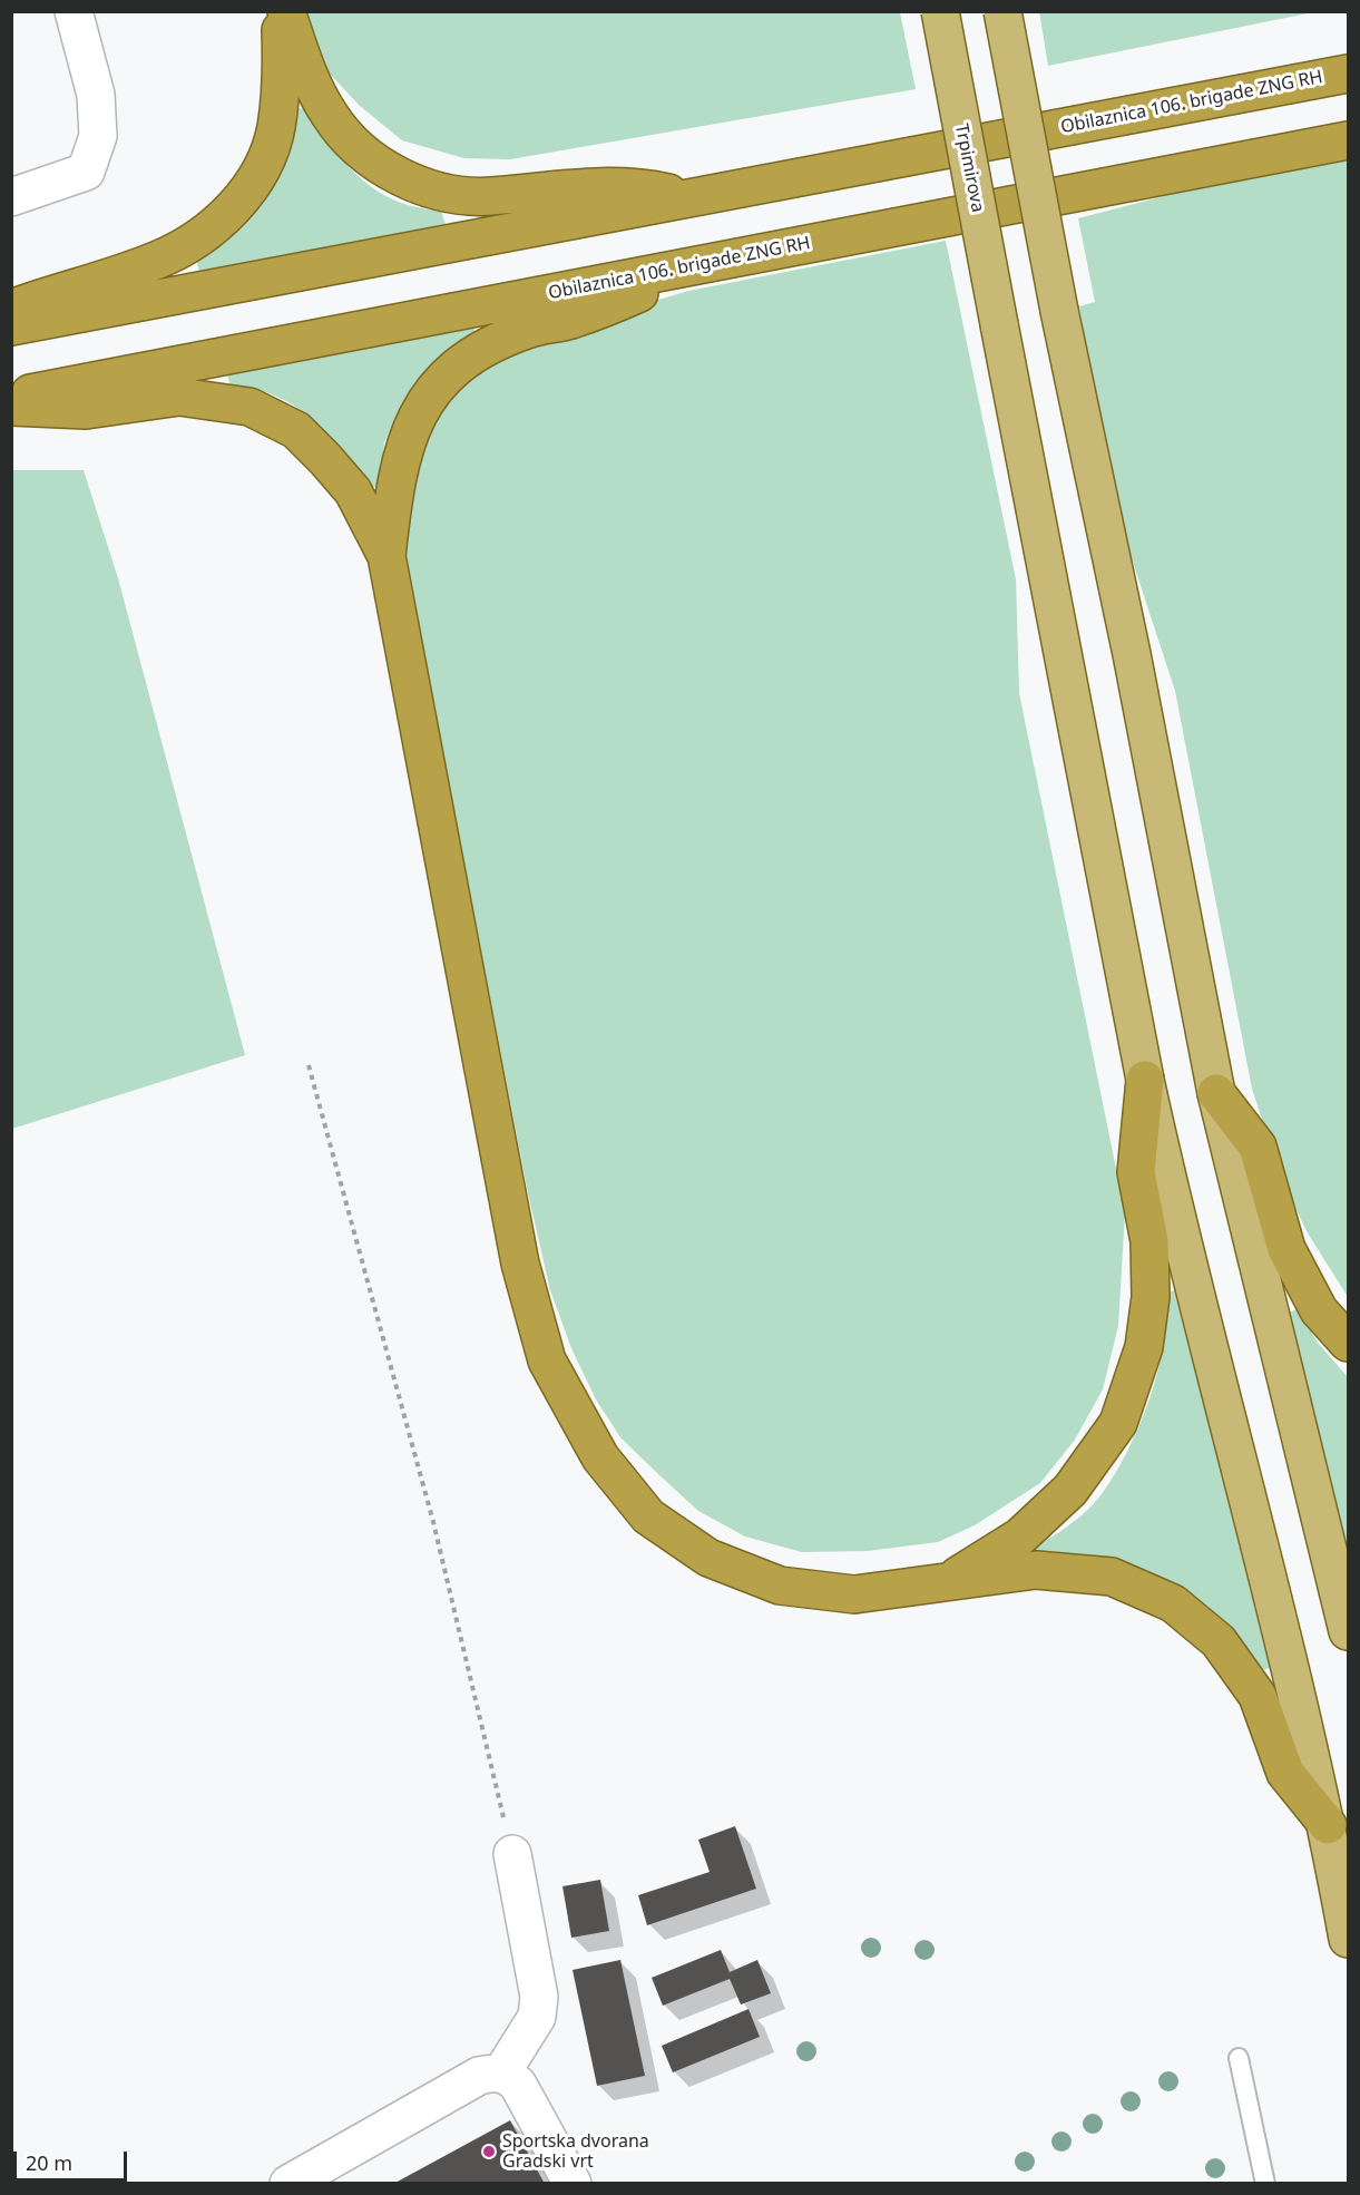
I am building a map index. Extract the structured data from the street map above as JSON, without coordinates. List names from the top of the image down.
{
  "streets": {
    "highway": ["Obilaznica 106. brigade ZNG RH"],
    "main road": ["Trpimirova"]
  },
  "places": ["Sportska dvorana Gradski vrt"],
  "scale_bar": "20 m"
}
